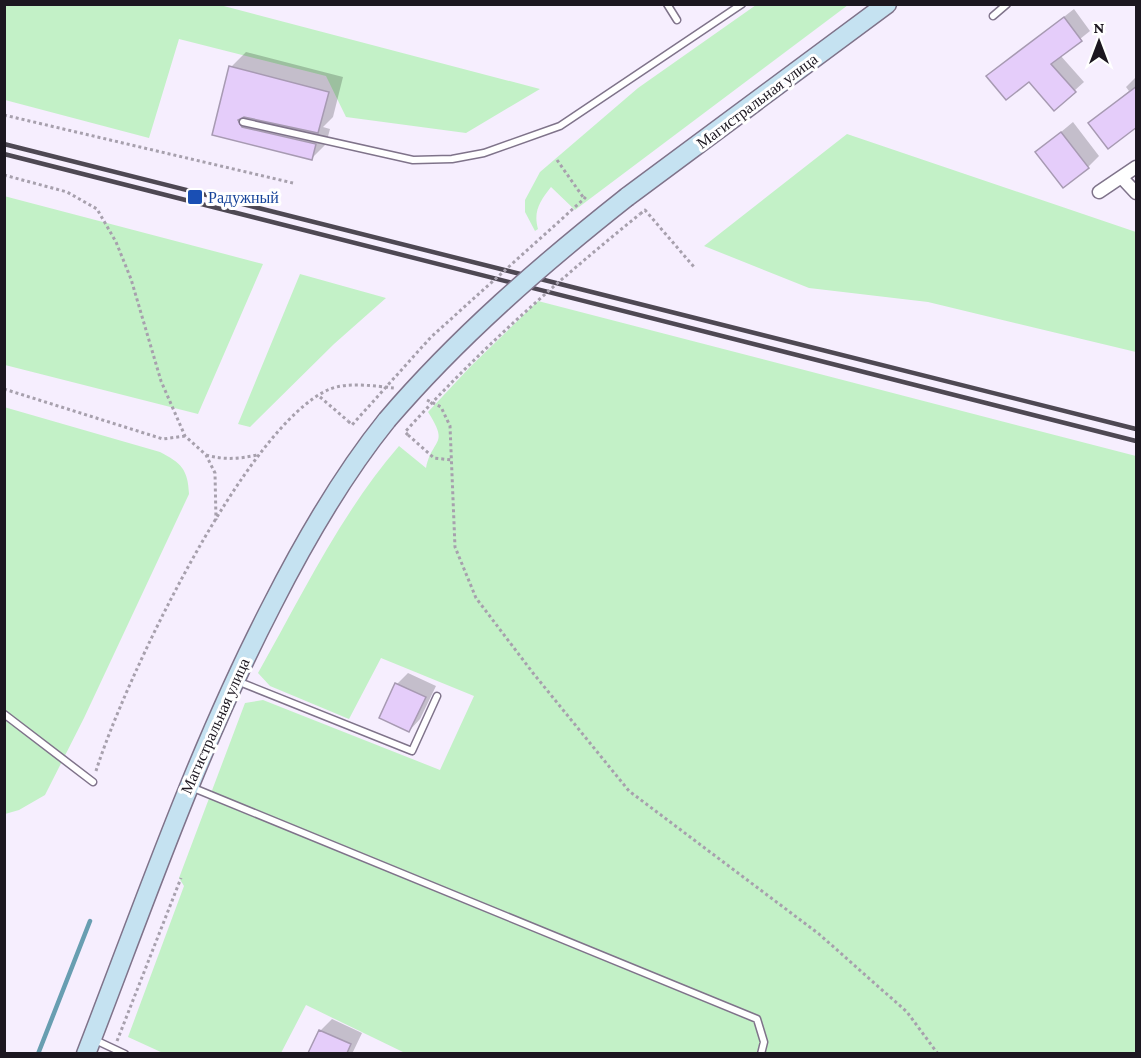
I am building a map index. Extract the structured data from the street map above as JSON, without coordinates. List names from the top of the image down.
{
  "streets": {
    "main road": ["Магистральная улица"]
  },
  "places": {
    "transit": ["Радужный"]
  },
  "north": "top"
}
